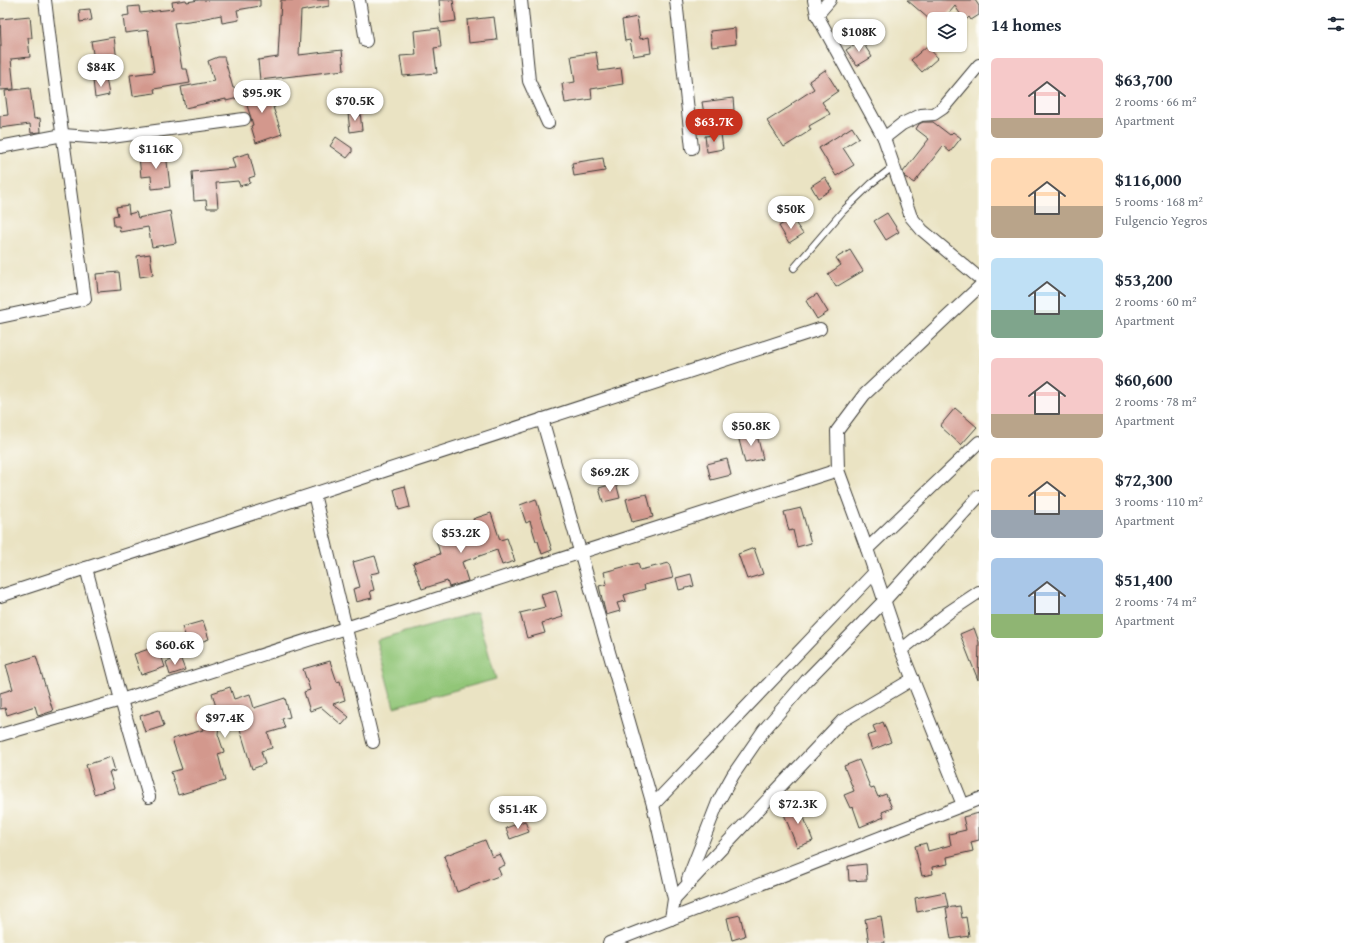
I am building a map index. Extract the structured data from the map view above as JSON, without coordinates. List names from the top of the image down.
{
  "page": {
    "heading": "14 homes",
    "price": [
      "$108K",
      "$84K",
      "$95.9K",
      "$70.5K",
      "$63.7K",
      "$116K",
      "$50K",
      "$50.8K",
      "$69.2K",
      "$53.2K",
      "$60.6K",
      "$97.4K",
      "$72.3K",
      "$51.4K"
    ],
    "list": [
      {
        "name": "$63,700",
        "note": "2 rooms · 66 m² · Apartment"
      },
      {
        "name": "$116,000",
        "note": "5 rooms · 168 m² · Fulgencio Yegros"
      },
      {
        "name": "$53,200",
        "note": "2 rooms · 60 m² · Apartment"
      },
      {
        "name": "$60,600",
        "note": "2 rooms · 78 m² · Apartment"
      },
      {
        "name": "$72,300",
        "note": "3 rooms · 110 m² · Apartment"
      },
      {
        "name": "$51,400",
        "note": "2 rooms · 74 m² · Apartment"
      }
    ]
  }
}
